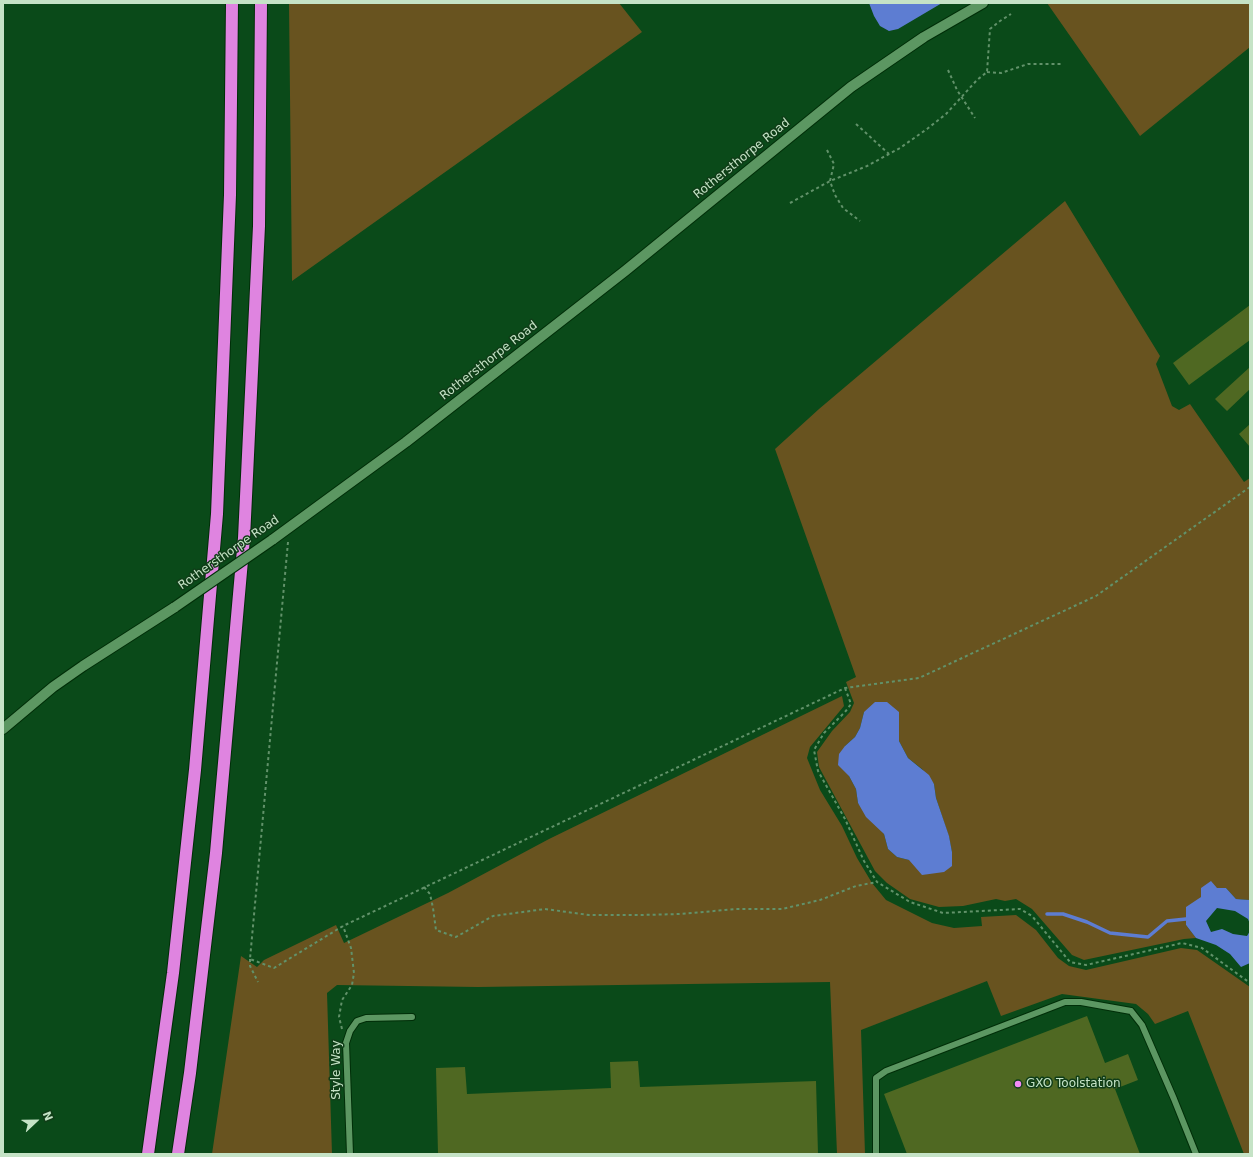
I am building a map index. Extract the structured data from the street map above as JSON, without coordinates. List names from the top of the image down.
{
  "streets": {
    "street": ["Rothersthorpe Road"],
    "lane": ["Style Way"]
  },
  "places": ["GXO Toolstation"],
  "north": "right"
}
